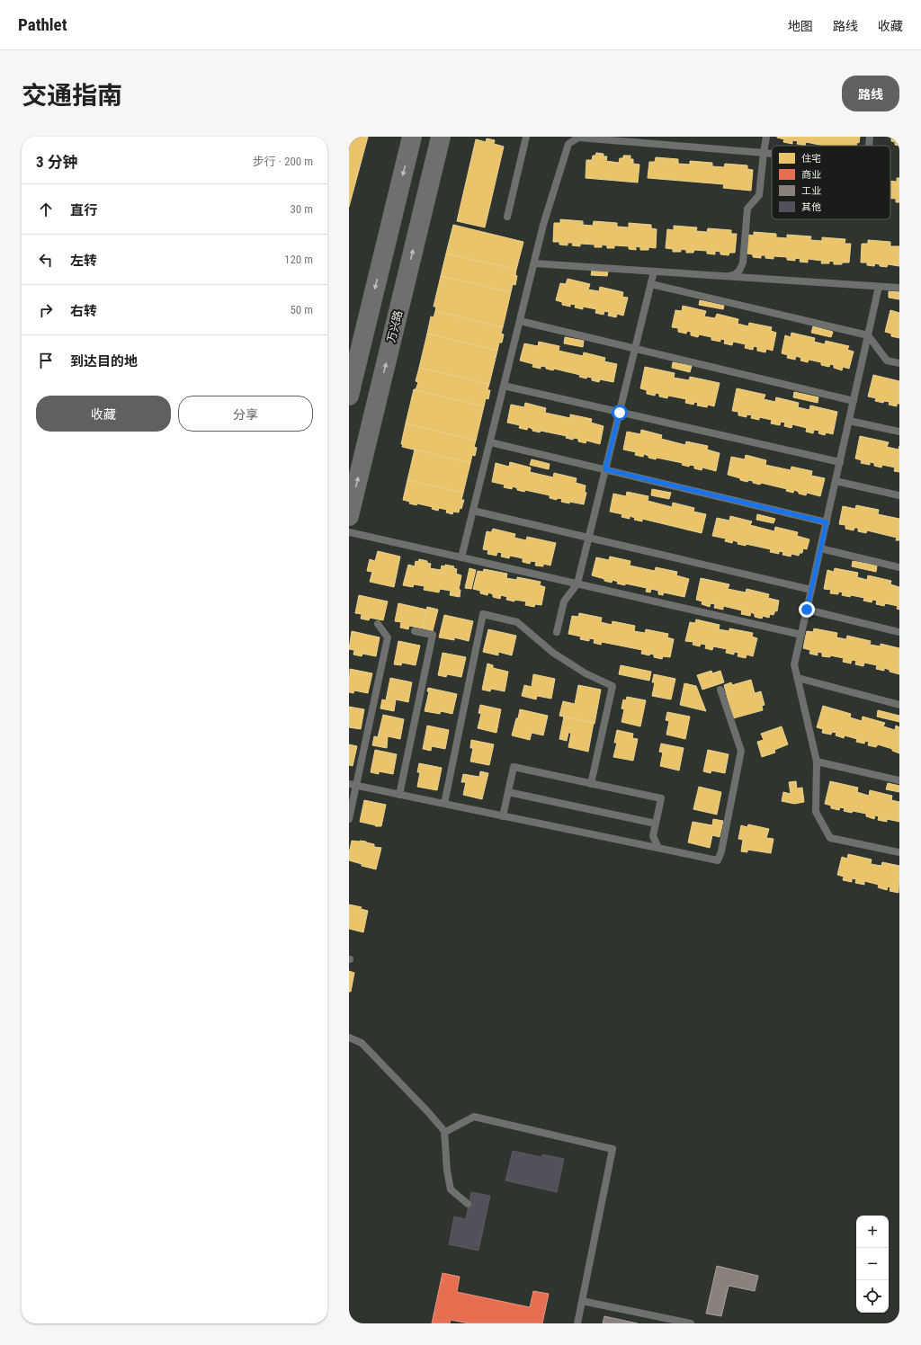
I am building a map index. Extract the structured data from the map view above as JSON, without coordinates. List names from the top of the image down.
{
  "streets": {
    "main road": ["万兴路"]
  },
  "legend": [
    "住宅",
    "商业",
    "工业",
    "其他"
  ],
  "page": {
    "header": "Pathlet",
    "nav": ["地图", "路线", "收藏"],
    "title": "交通指南",
    "buttons": [
      "路线",
      ["收藏", "分享"]
    ],
    "heading": ["3 分钟", "步行 · 200 m"],
    "list": [
      ["直行", "30 m"],
      ["左转", "120 m"],
      ["右转", "50 m"],
      "到达目的地"
    ],
    "map_buttons": ["+", "−"]
  }
}
